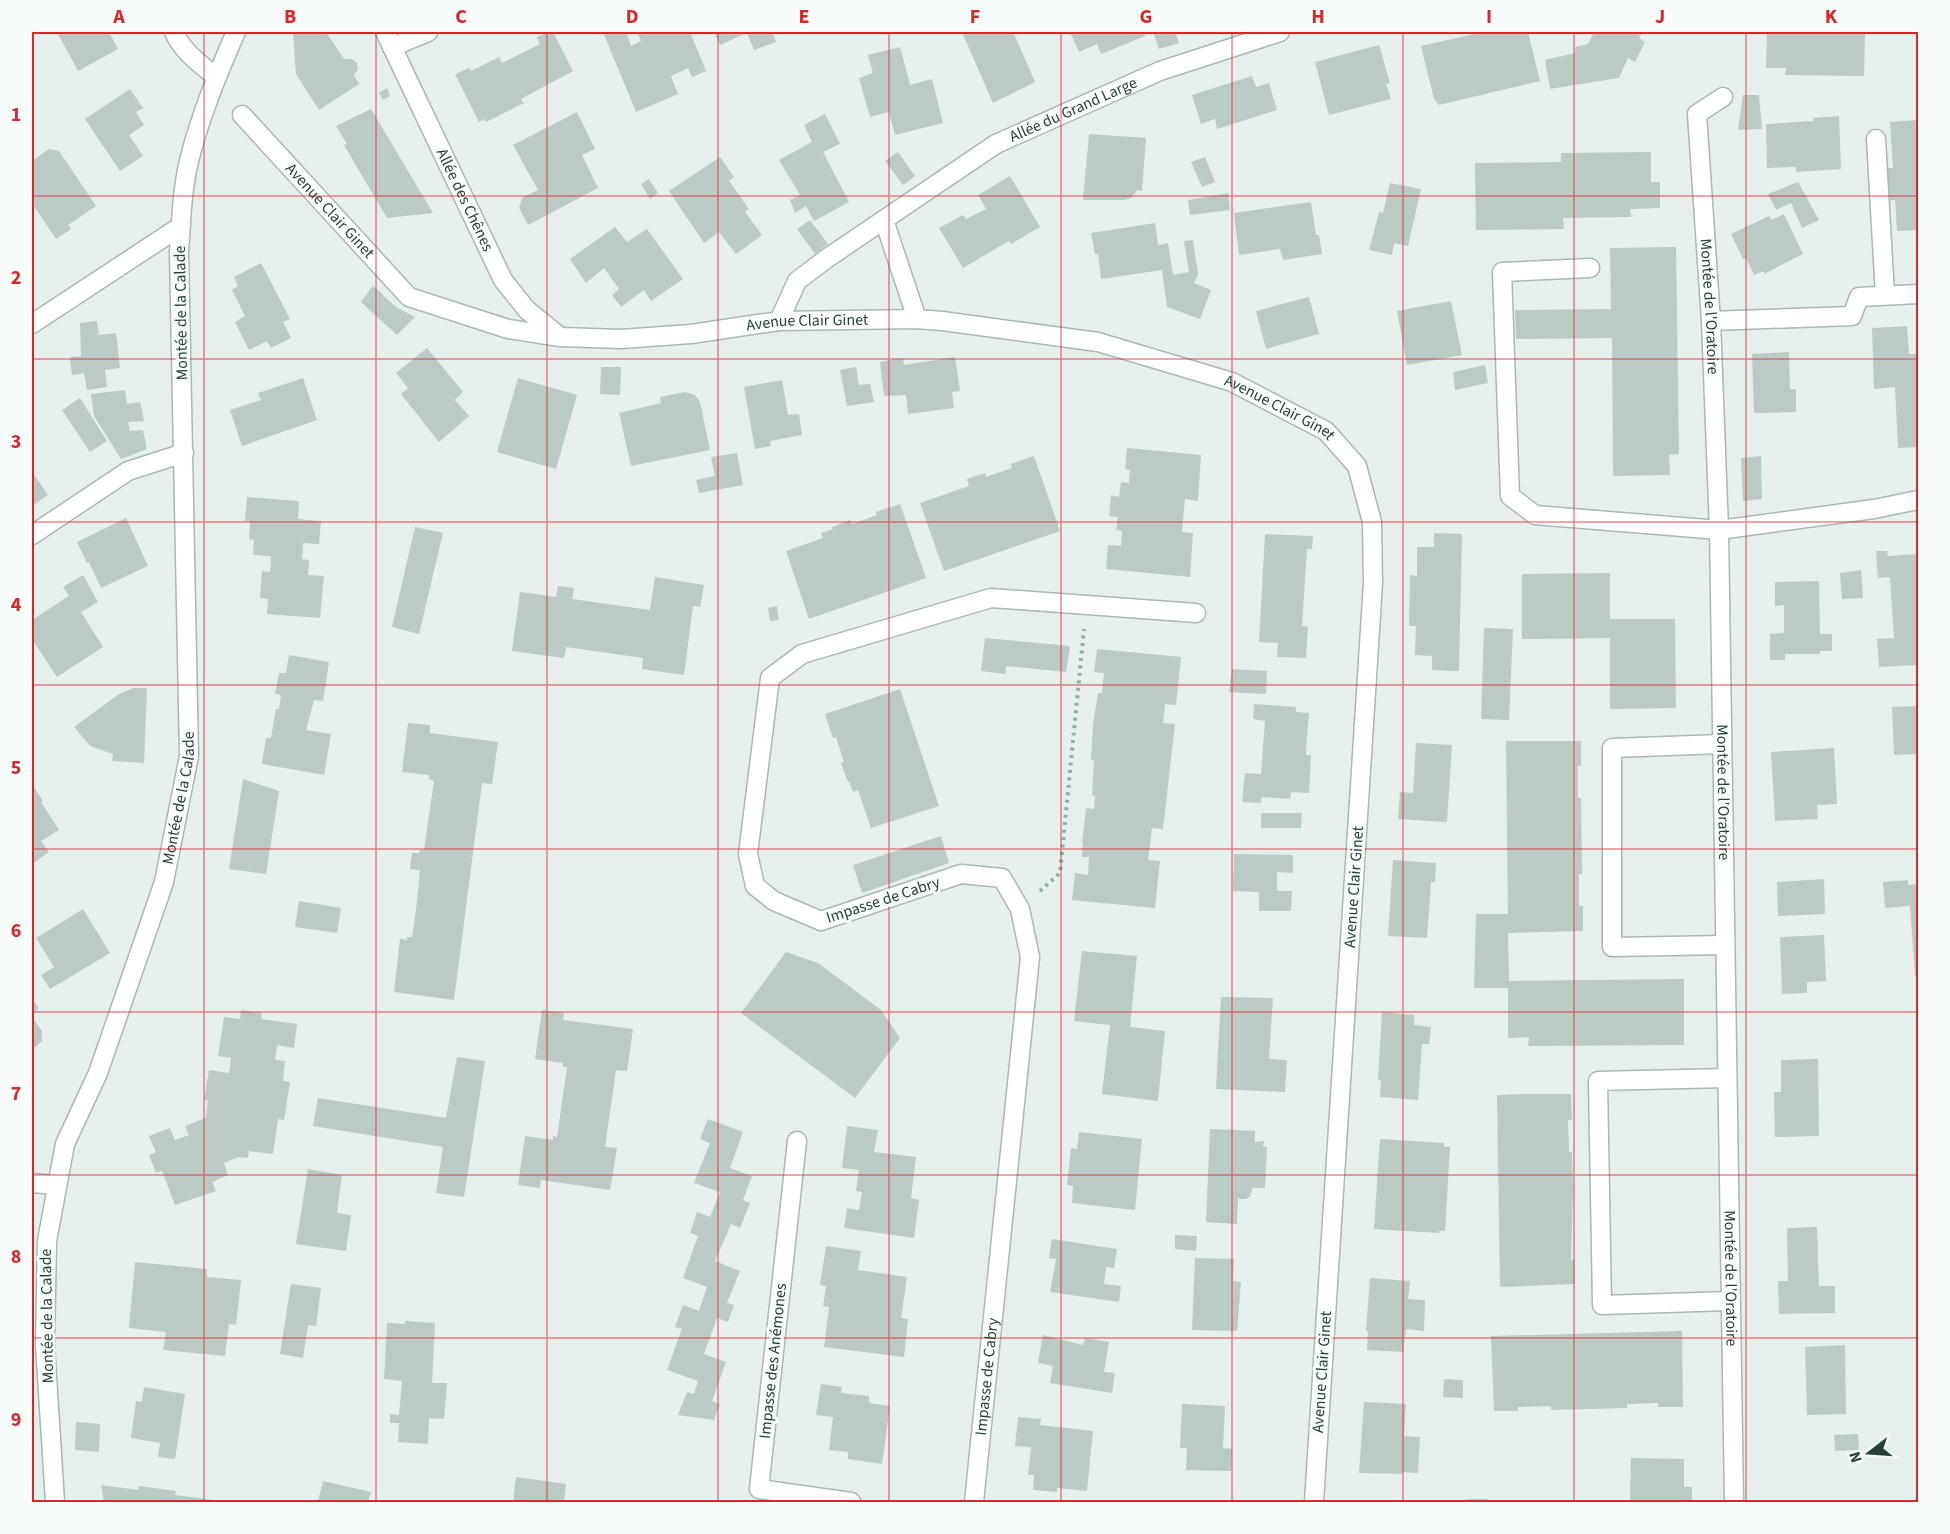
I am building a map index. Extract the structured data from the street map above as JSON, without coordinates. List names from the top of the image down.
{
  "streets": {
    "street": [
      "Allée du Grand Large",
      "Allée des Chênes",
      "Avenue Clair Ginet",
      "Montée de l'Oratoire",
      "Montée de la Calade",
      "Impasse de Cabry",
      "Impasse des Anémones"
    ]
  },
  "crossings": [
    ["Allée du Grand Large", "Avenue Clair Ginet"],
    ["Allée des Chênes", "Avenue Clair Ginet"]
  ],
  "north": "left",
  "grid": {
    "columns": [
      "A",
      "B",
      "C",
      "D",
      "E",
      "F",
      "G",
      "H",
      "I",
      "J",
      "K"
    ],
    "rows": [
      "1",
      "2",
      "3",
      "4",
      "5",
      "6",
      "7",
      "8",
      "9"
    ]
  }
}
